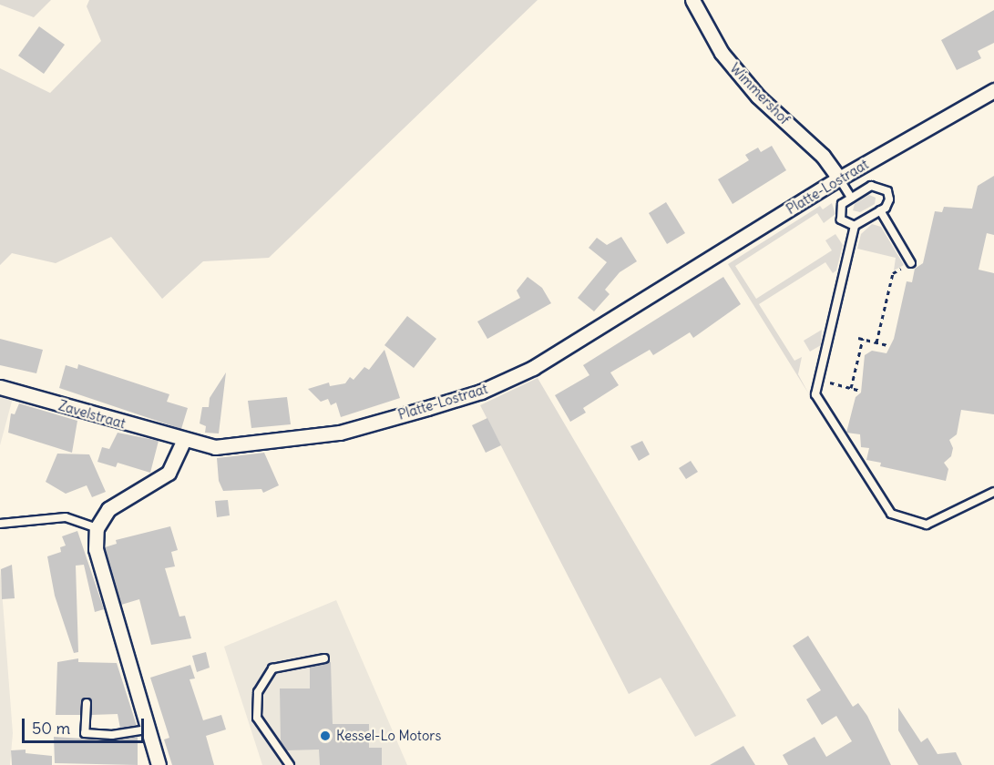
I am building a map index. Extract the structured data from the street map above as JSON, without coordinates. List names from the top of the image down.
{
  "streets": {
    "street": ["Wimmershof", "Platte-Lostraat", "Zavelstraat"]
  },
  "crossings": [
    ["Wimmershof", "Platte-Lostraat"],
    ["Platte-Lostraat", "Zavelstraat"]
  ],
  "places": ["Kessel-Lo Motors"],
  "scale_bar": "50 m"
}
